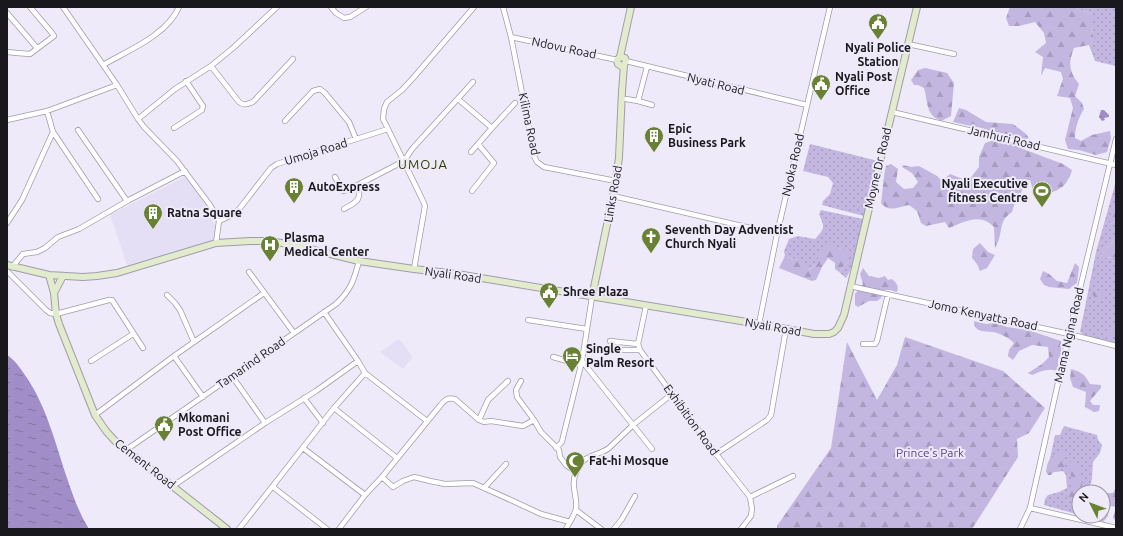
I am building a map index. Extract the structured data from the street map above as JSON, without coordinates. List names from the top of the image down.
{
  "streets": {
    "main road": [
      "Moyne Dr Road",
      "Links Road",
      "Nyali Road",
      "Cement Road"
    ],
    "street": [
      "Ndovu Road",
      "Nyati Road",
      "Kilima Road",
      "Jamhuri Road",
      "Umoja Road",
      "Nyoka Road",
      "Jomo Kenyatta Road",
      "Mama Ngina Road",
      "Tamarind Road",
      "Exhibition Road"
    ]
  },
  "crossings": [
    ["Ndovu Road", "Nyati Road"],
    ["Ndovu Road", "Kilima Road"],
    ["Ndovu Road", "Links Road"],
    ["Nyati Road", "Nyoka Road"],
    ["Nyati Road", "Links Road"],
    ["Kilima Road", "Links Road"],
    ["Jamhuri Road", "Moyne Dr Road"],
    ["Jamhuri Road", "Mama Ngina Road"],
    ["Nyoka Road", "Nyali Road"],
    ["Moyne Dr Road", "Nyali Road"],
    ["Moyne Dr Road", "Jomo Kenyatta Road"],
    ["Links Road", "Nyali Road"],
    ["Nyali Road", "Tamarind Road"],
    ["Jomo Kenyatta Road", "Mama Ngina Road"],
    ["Tamarind Road", "Cement Road"]
  ],
  "districts": ["UMOJA"],
  "parks": ["Prince's Park"],
  "places": {
    "public building": [
      "Nyali Police Station",
      "Nyali Post Office",
      "Shree Plaza",
      "Mkomani Post Office"
    ],
    "building": ["Epic Business Park", "AutoExpress", "Ratna Square"],
    "sports": ["Nyali Executive fitness Centre"],
    "church": ["Seventh Day Adventist Church Nyali"],
    "hospital": ["Plasma Medical Center"],
    "hotel": ["Single Palm Resort"],
    "mosque": ["Fat-hi Mosque"]
  },
  "north": "top left"
}
